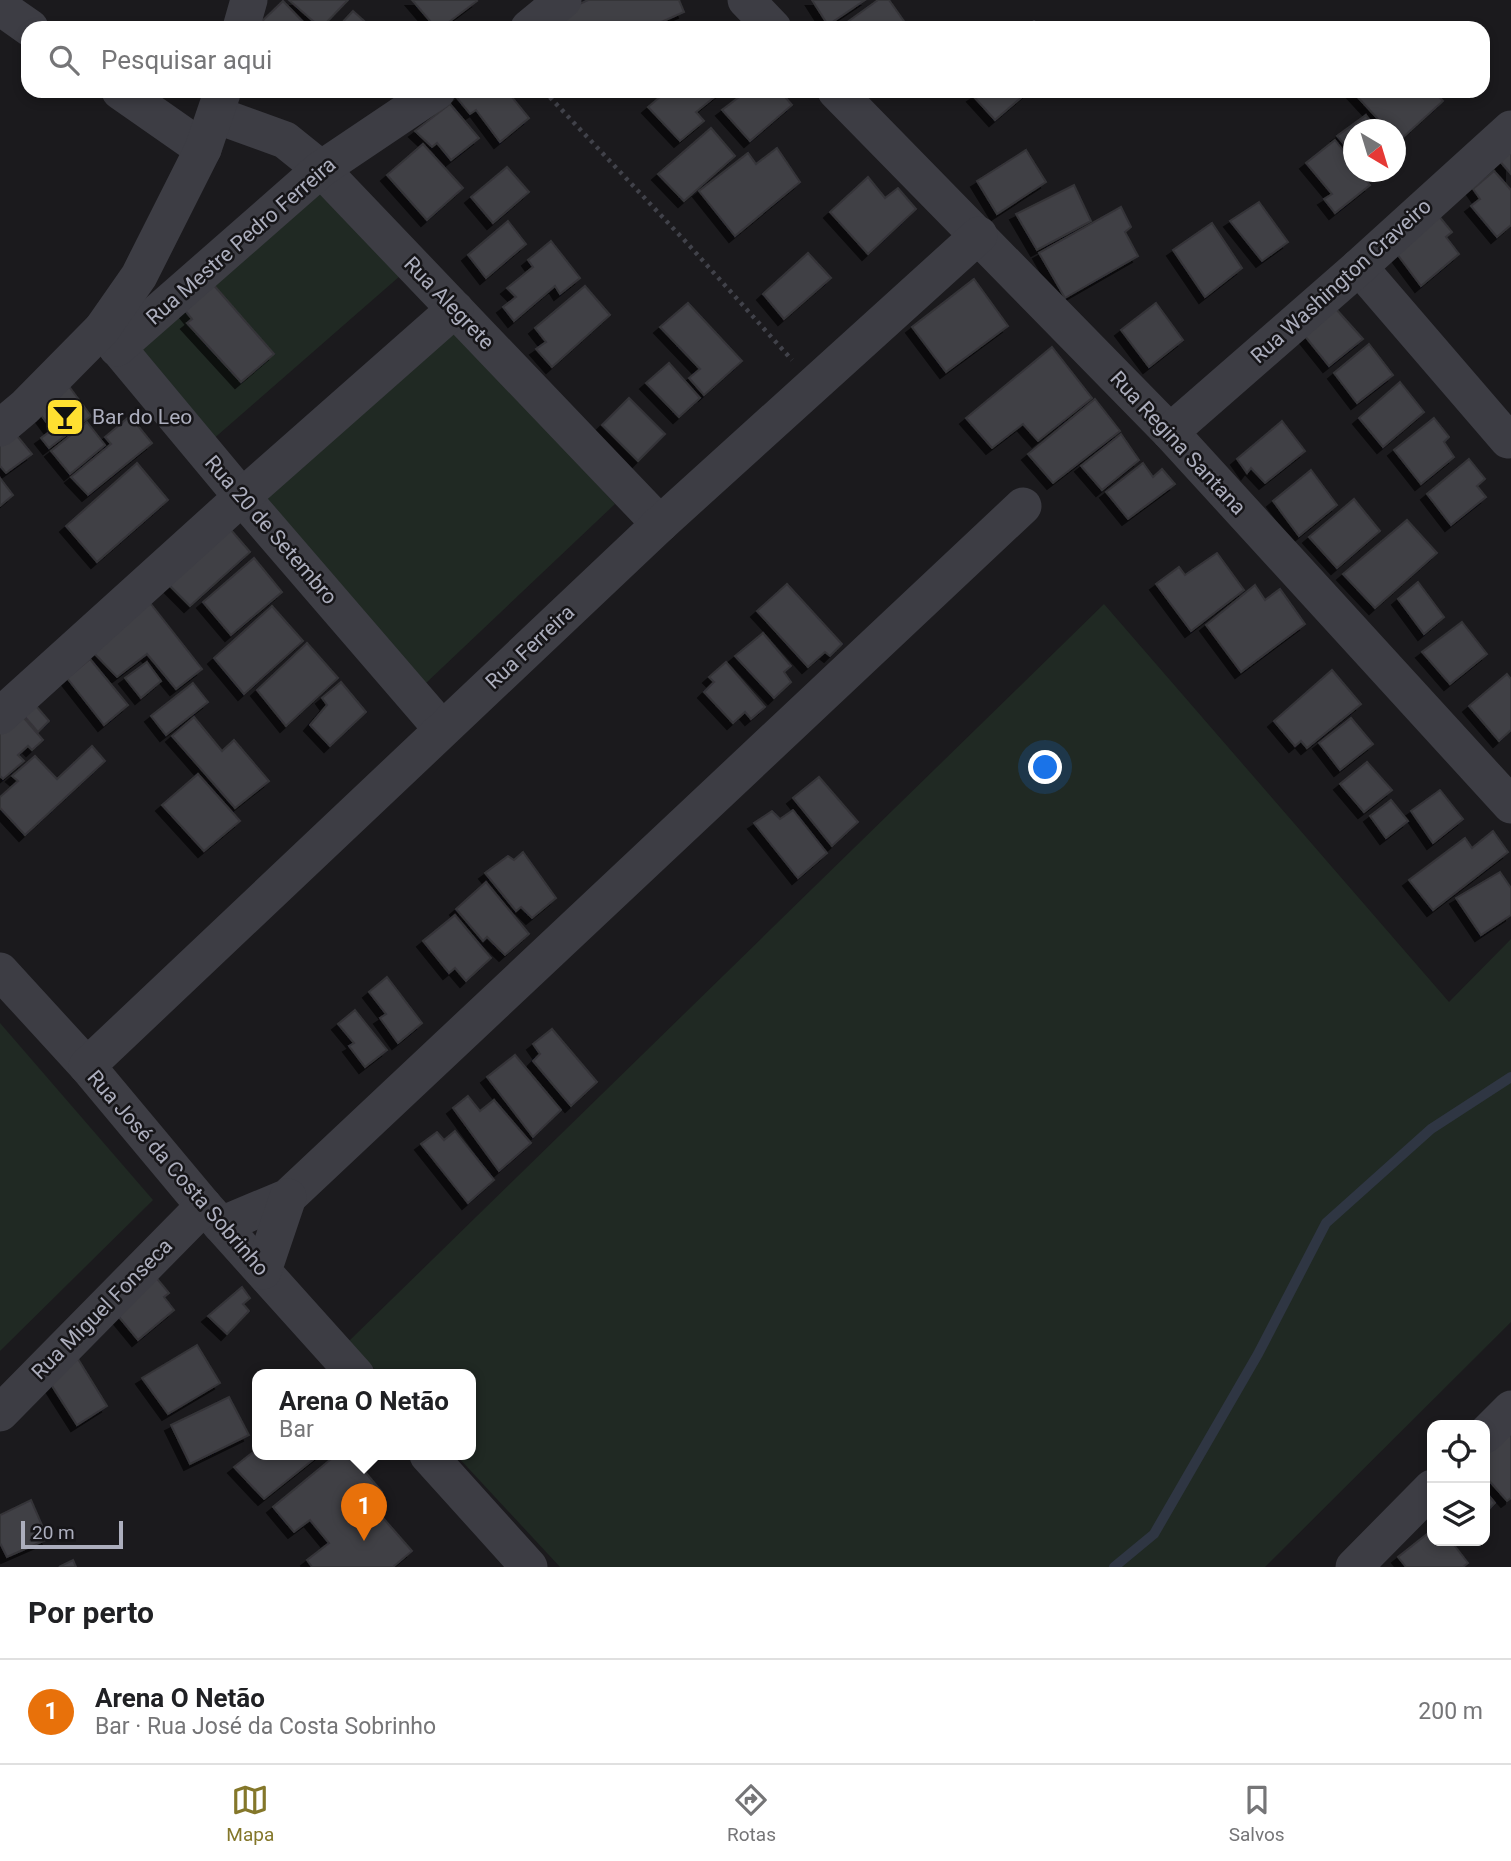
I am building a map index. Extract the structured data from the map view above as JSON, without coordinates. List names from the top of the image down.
{
  "streets": {
    "street": [
      "Rua Mestre Pedro Ferreira",
      "Rua Washington Craveiro",
      "Rua Alegrete",
      "Rua Regina Santana",
      "Rua 20 de Setembro",
      "Rua Ferreira",
      "Rua José da Costa Sobrinho",
      "Rua Miguel Fonseca"
    ]
  },
  "crossings": [
    ["Rua Mestre Pedro Ferreira", "Rua Alegrete"],
    ["Rua Mestre Pedro Ferreira", "Rua 20 de Setembro"],
    ["Rua Washington Craveiro", "Rua Regina Santana"],
    ["Rua Alegrete", "Rua Ferreira"],
    ["Rua Regina Santana", "Rua Ferreira"],
    ["Rua 20 de Setembro", "Rua Ferreira"],
    ["Rua Ferreira", "Rua José da Costa Sobrinho"],
    ["Rua José da Costa Sobrinho", "Rua Miguel Fonseca"]
  ],
  "places": {
    "bar": ["Bar do Leo"]
  },
  "scale_bar": "20 m",
  "north": "bottom right",
  "page": {
    "search": "Pesquisar aqui",
    "popup": ["Arena O Netão", "Bar"],
    "pins": "1",
    "scale": "20 m",
    "heading": "Por perto",
    "list": [
      {
        "mark": "1",
        "name": "Arena O Netão",
        "note": "Bar · Rua José da Costa Sobrinho",
        "value": "200 m"
      }
    ],
    "nav": ["Mapa", "Rotas", "Salvos"]
  }
}
